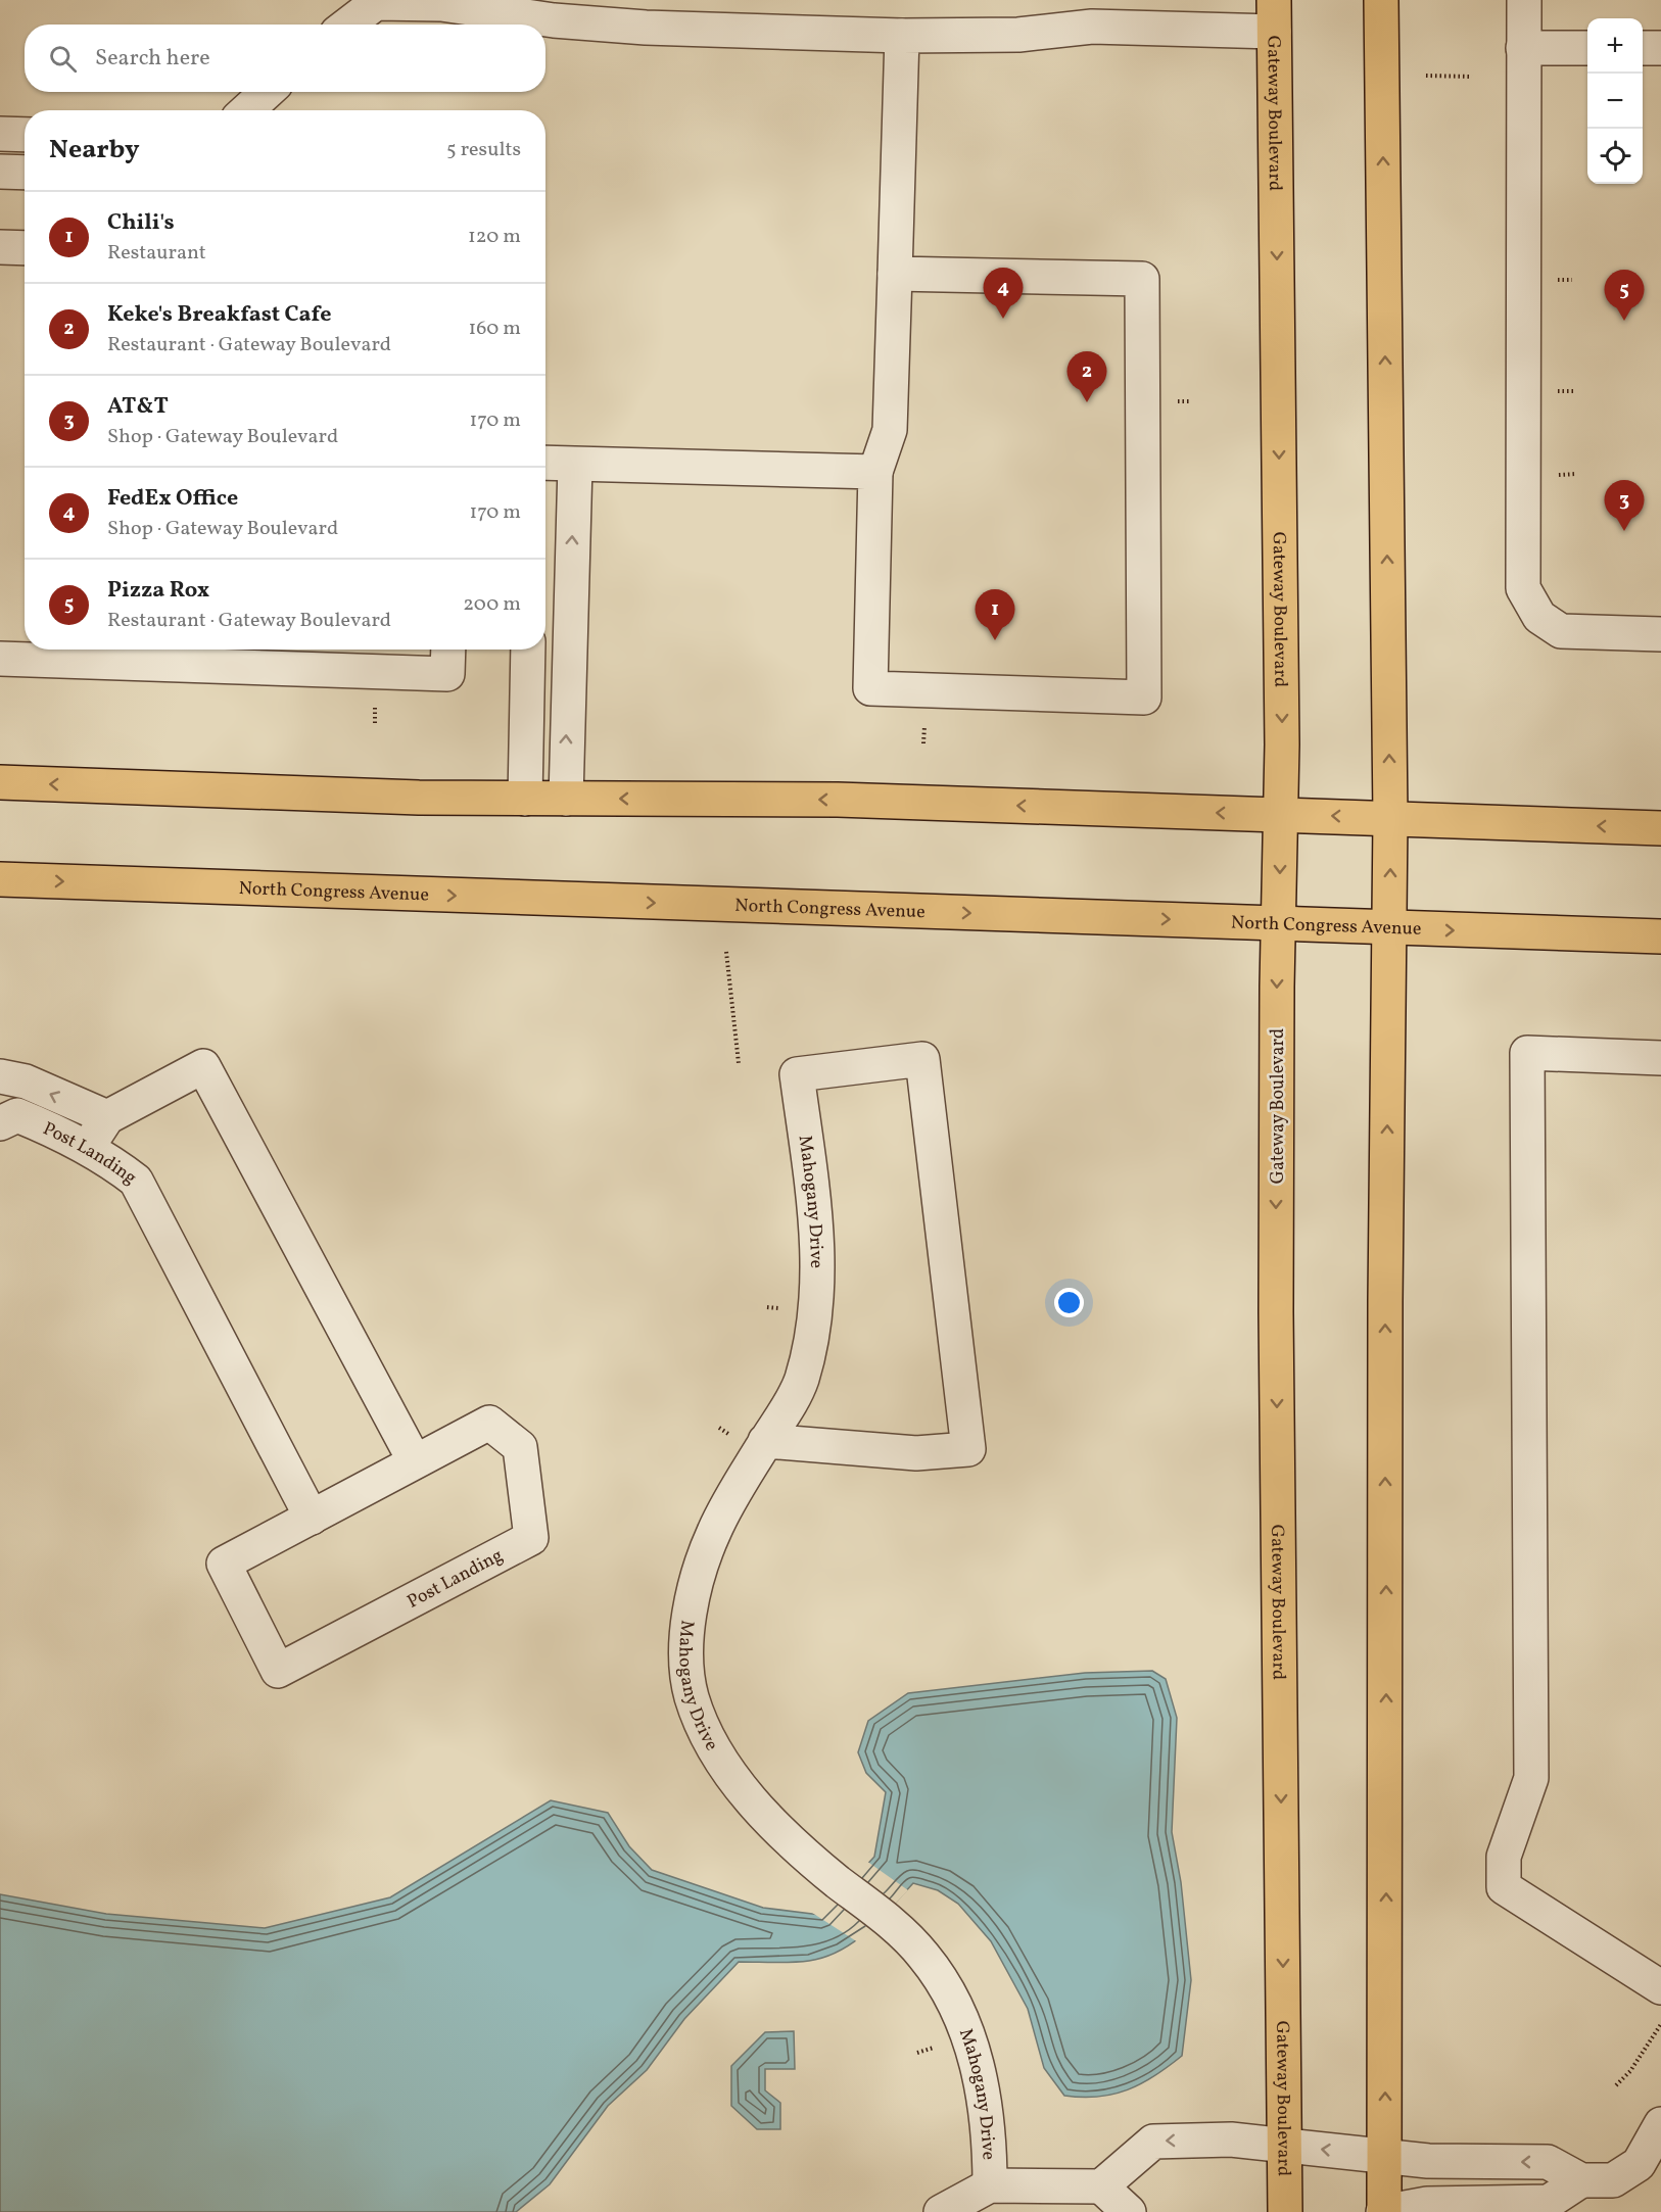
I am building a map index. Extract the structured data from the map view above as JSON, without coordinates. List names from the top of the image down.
{
  "streets": {
    "main road": ["Gateway Boulevard", "North Congress Avenue"],
    "street": ["Post Landing", "Mahogany Drive"]
  },
  "crossings": [
    ["Gateway Boulevard", "North Congress Avenue"]
  ],
  "page": {
    "map_buttons": ["+", "−"],
    "search": "Search here",
    "heading": ["Nearby", "5 results"],
    "list": [
      {
        "mark": "1",
        "name": "Chili's",
        "note": "Restaurant",
        "value": "120 m"
      },
      {
        "mark": "2",
        "name": "Keke's Breakfast Cafe",
        "note": "Restaurant · Gateway Boulevard",
        "value": "160 m"
      },
      {
        "mark": "3",
        "name": "AT&T",
        "note": "Shop · Gateway Boulevard",
        "value": "170 m"
      },
      {
        "mark": "4",
        "name": "FedEx Office",
        "note": "Shop · Gateway Boulevard",
        "value": "170 m"
      },
      {
        "mark": "5",
        "name": "Pizza Rox",
        "note": "Restaurant · Gateway Boulevard",
        "value": "200 m"
      }
    ],
    "pins": [
      "4",
      "5",
      "2",
      "3",
      "1"
    ]
  }
}
